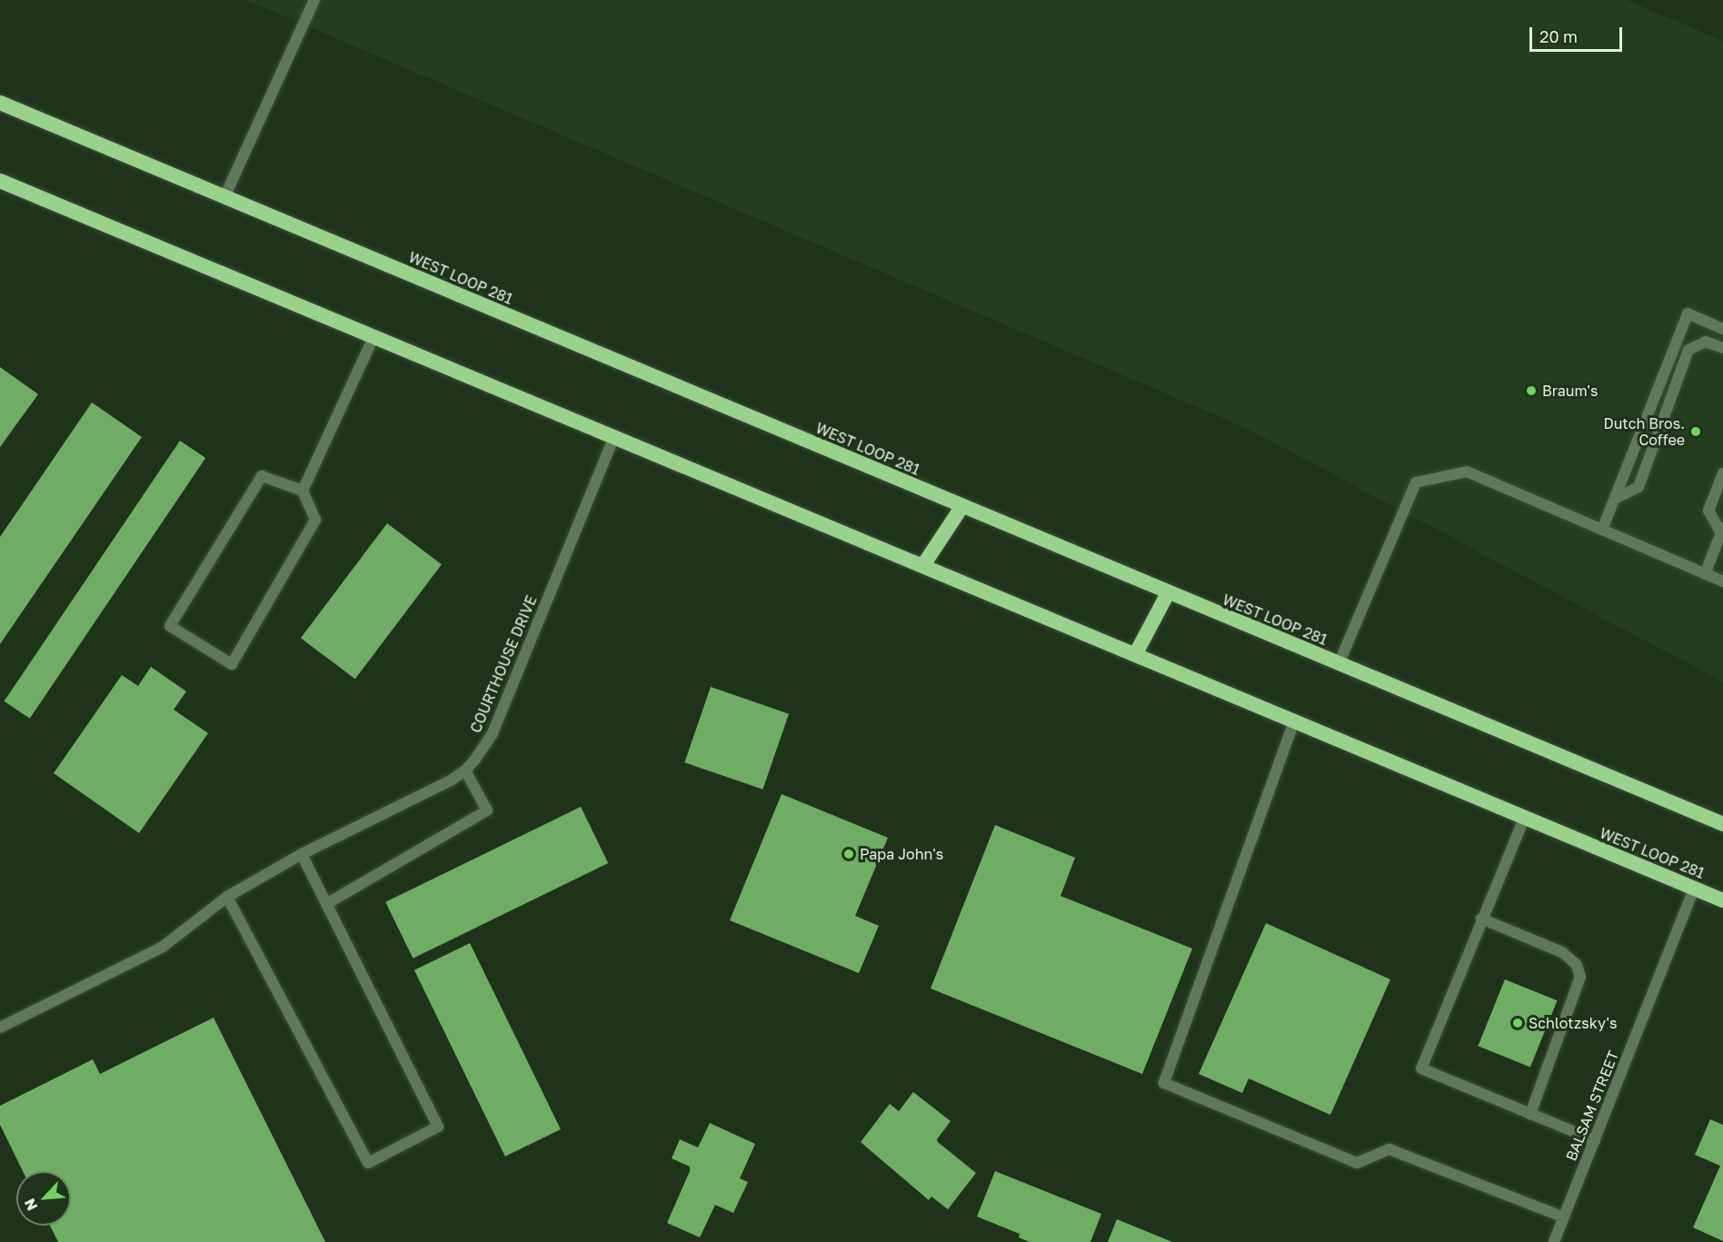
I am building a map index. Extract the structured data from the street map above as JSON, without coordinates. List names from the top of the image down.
{
  "streets": {
    "highway": ["WEST LOOP 281"],
    "street": ["COURTHOUSE DRIVE", "BALSAM STREET"]
  },
  "crossings": [
    ["WEST LOOP 281", "COURTHOUSE DRIVE"],
    ["WEST LOOP 281", "BALSAM STREET"]
  ],
  "places": [
    "Braum's",
    "Dutch Bros. Coffee",
    "Papa John's",
    "Schlotzsky's"
  ],
  "scale_bar": "20 m",
  "north": "bottom left"
}
